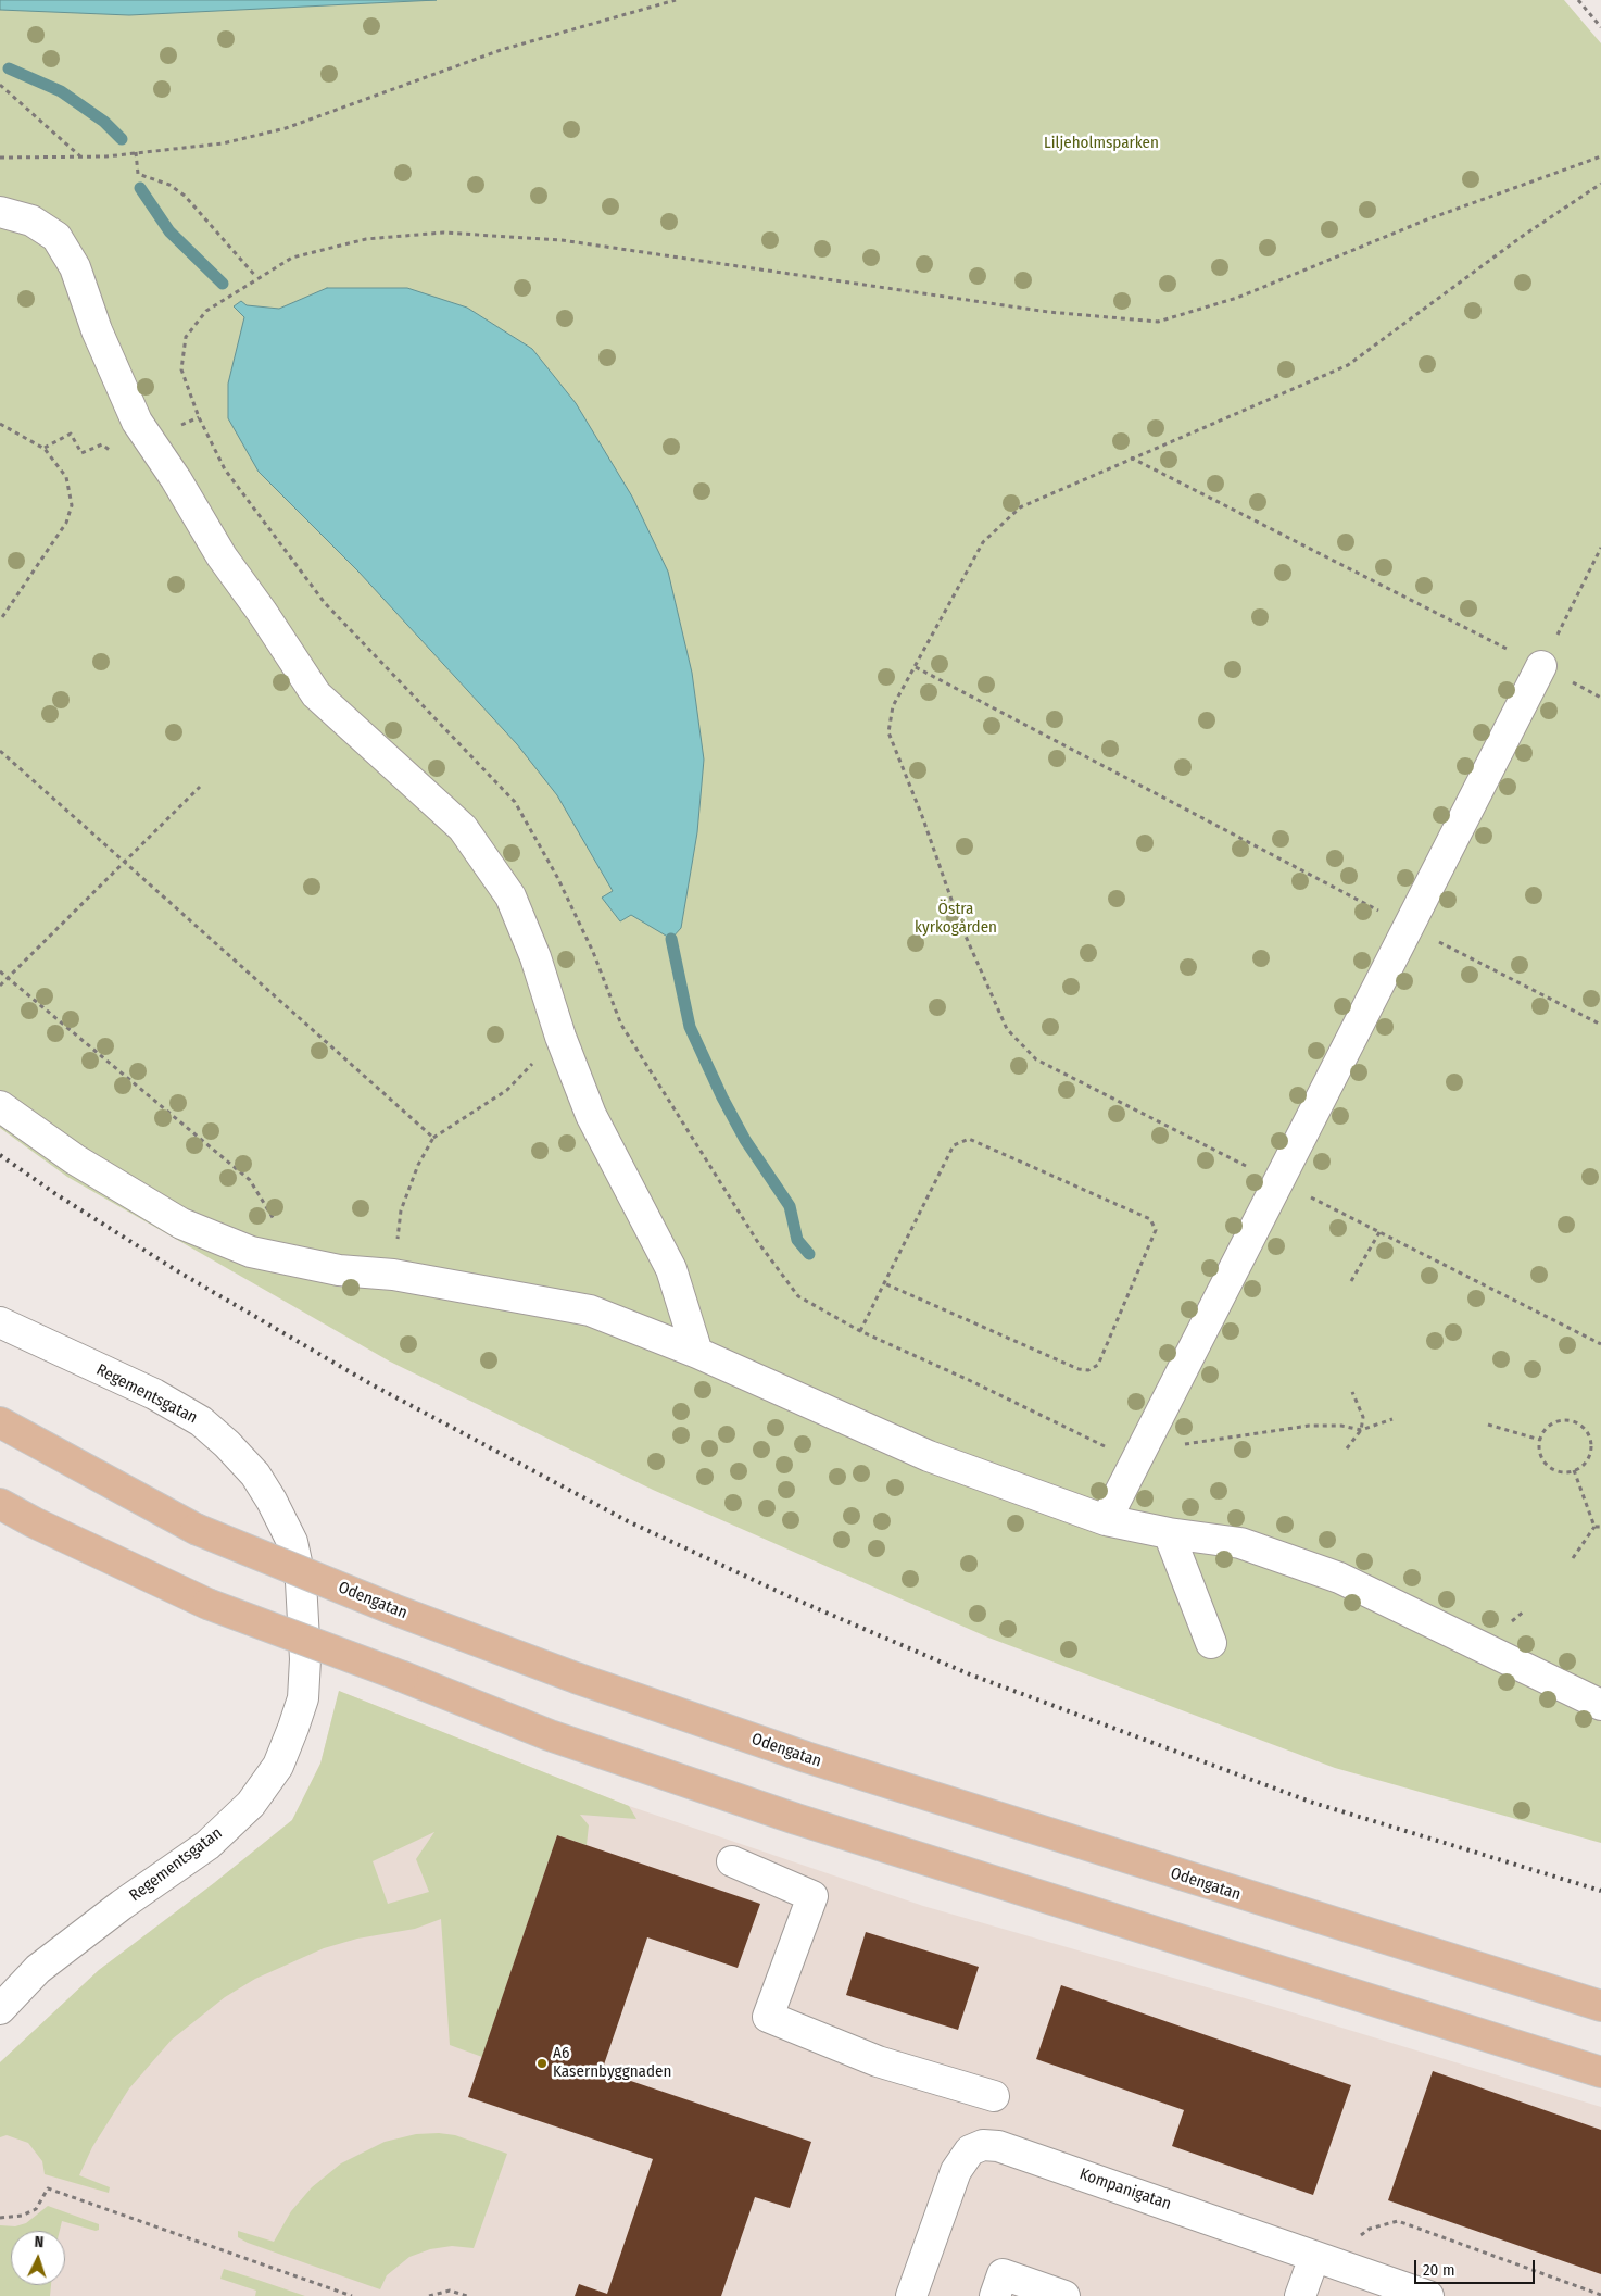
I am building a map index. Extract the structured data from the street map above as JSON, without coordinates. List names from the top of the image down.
{
  "streets": {
    "main road": ["Odengatan"],
    "street": ["Regementsgatan", "Kompanigatan"]
  },
  "parks": ["Liljeholmsparken", "Östra kyrkogården"],
  "places": ["A6 Kasernbyggnaden"],
  "scale_bar": "20 m",
  "north": "top"
}
